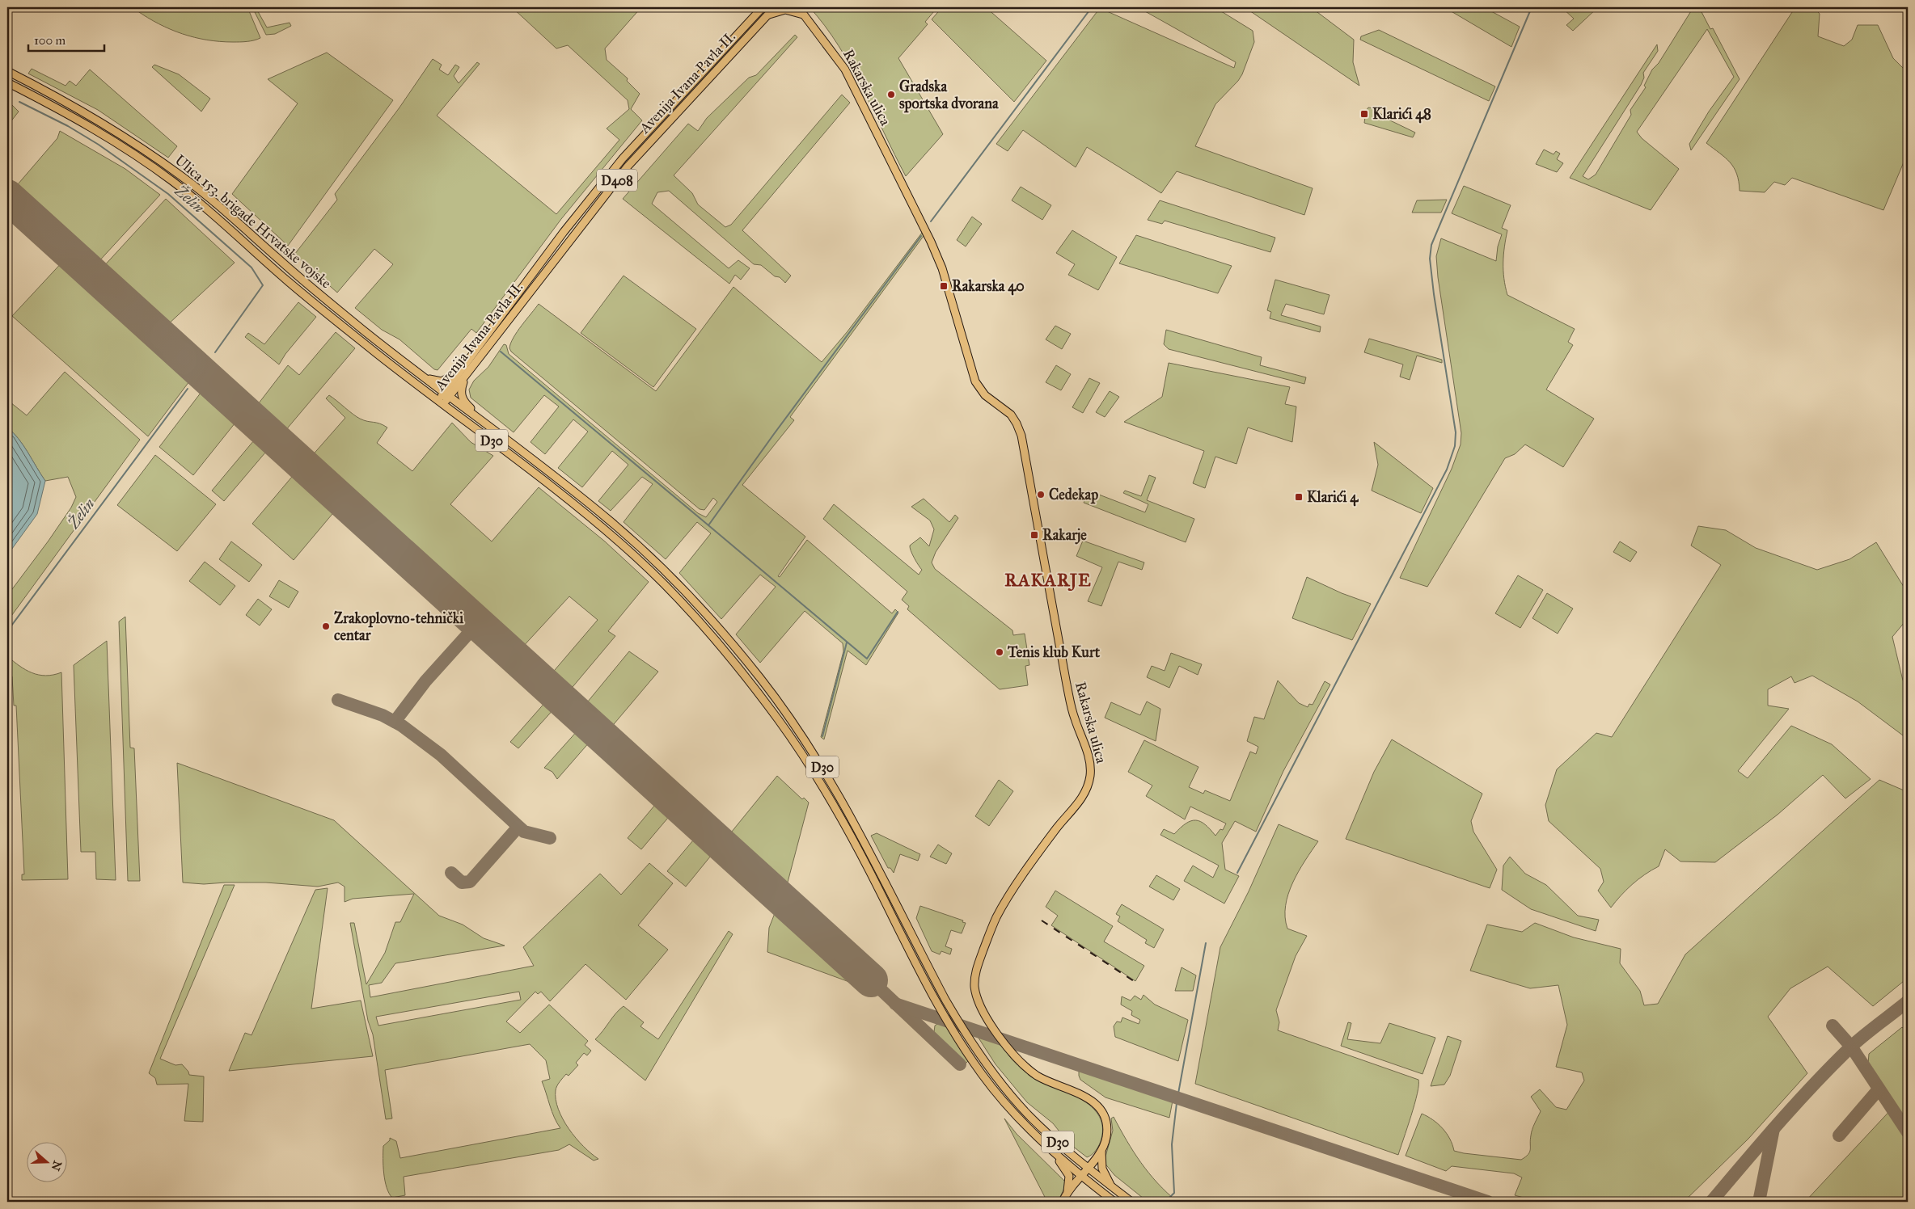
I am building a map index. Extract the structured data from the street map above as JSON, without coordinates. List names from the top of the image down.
{
  "streets": {
    "main road": [
      "Avenija Ivana Pavla II.",
      "Rakarska ulica",
      "D408",
      "Ulica 153. brigade Hrvatske vojske",
      "D30"
    ]
  },
  "crossings": [
    ["Avenija Ivana Pavla II.", "Ulica 153. brigade Hrvatske vojske"],
    ["Avenija Ivana Pavla II.", "D30"],
    ["Ulica 153. brigade Hrvatske vojske", "D30"]
  ],
  "districts": ["RAKARJE"],
  "water": ["Želin"],
  "places": {
    "other": [
      "Gradska sportska dvorana",
      "Cedekap",
      "Zrakoplovno-tehnički centar",
      "Tenis klub Kurt"
    ],
    "transit": [
      "Klarići 48",
      "Rakarska 40",
      "Klarići 4",
      "Rakarje"
    ]
  },
  "scale_bar": "100 m",
  "north": "right"
}
